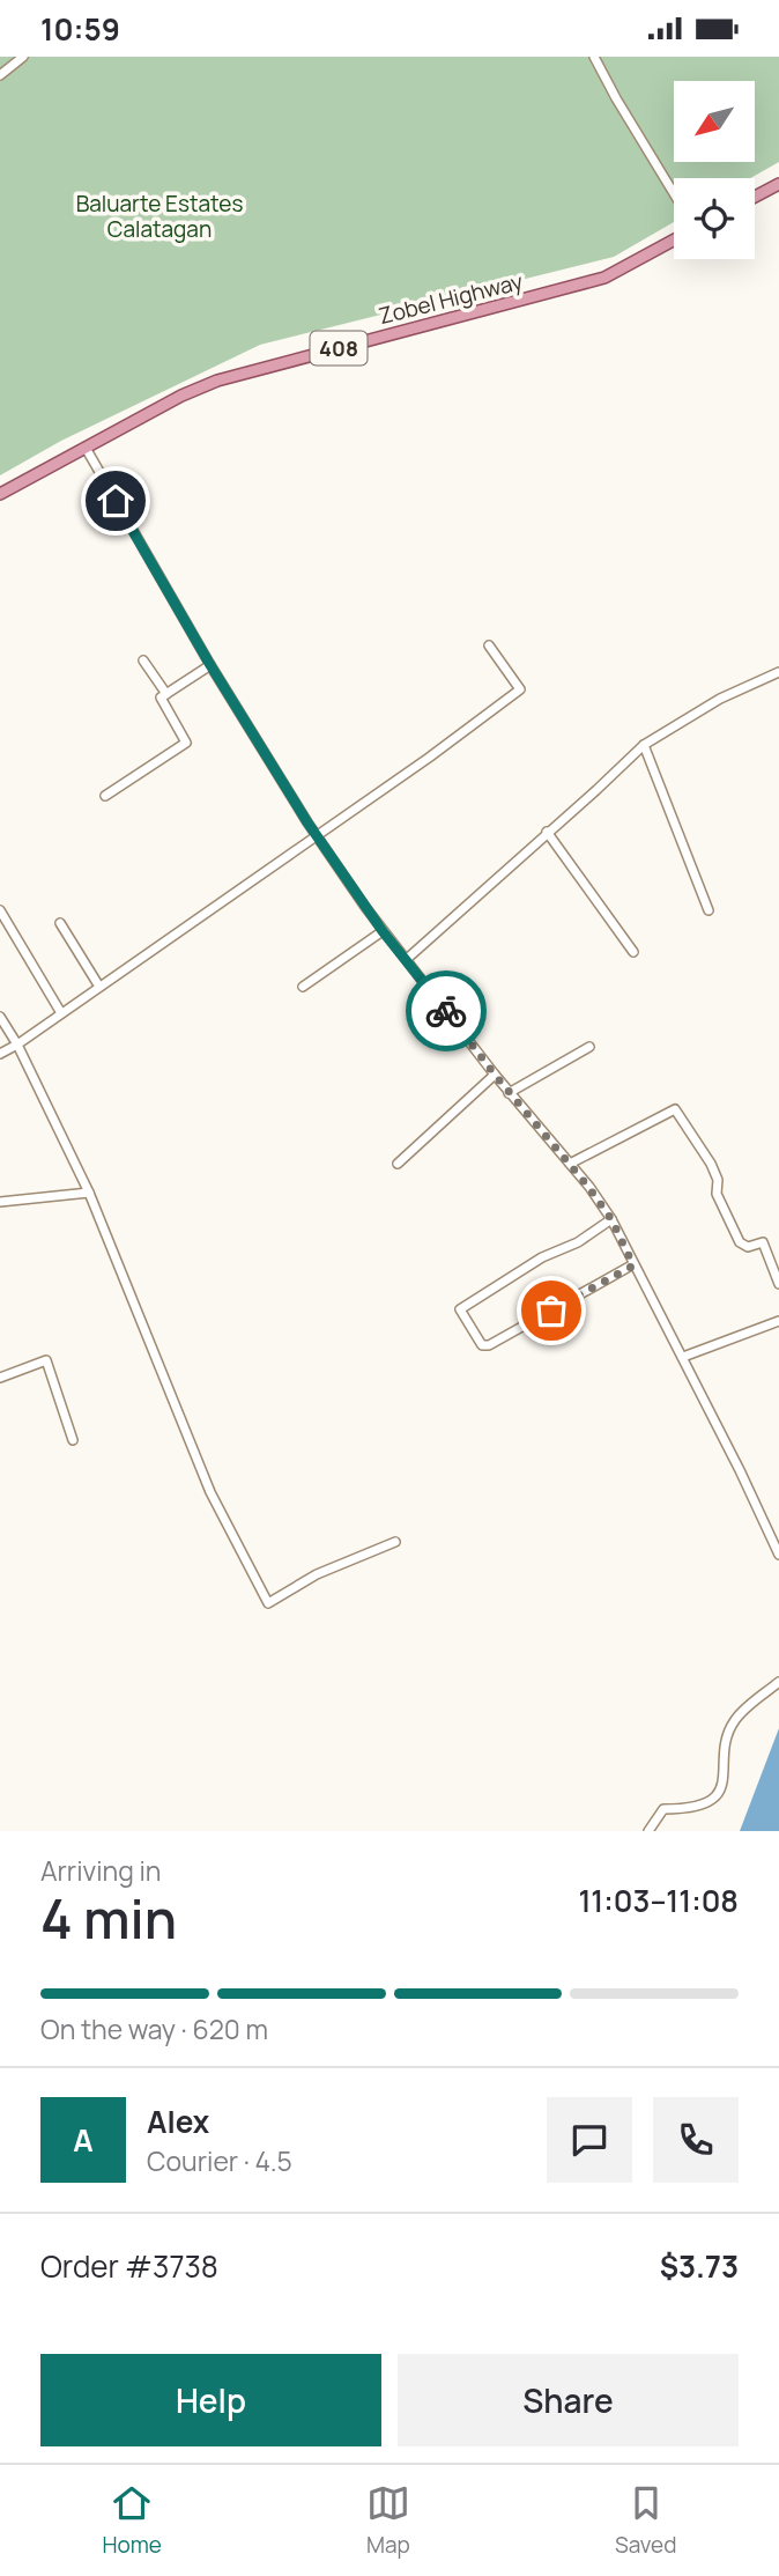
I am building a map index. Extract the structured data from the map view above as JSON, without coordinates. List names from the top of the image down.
{
  "streets": {
    "main road": ["Zobel Highway", "408"]
  },
  "parks": ["Baluarte Estates Calatagan"],
  "north": "bottom left",
  "page": {
    "status": "10:59",
    "heading": ["4 min", "Arriving in", "11:03–11:08"],
    "panel": [
      "Alex",
      "Courier · 4.5",
      "Order #3738",
      "$3.73"
    ],
    "bar": "On the way · 620 m",
    "round": "A",
    "buttons": ["Help", "Share"],
    "tabs": ["Home", "Map", "Saved"]
  }
}
